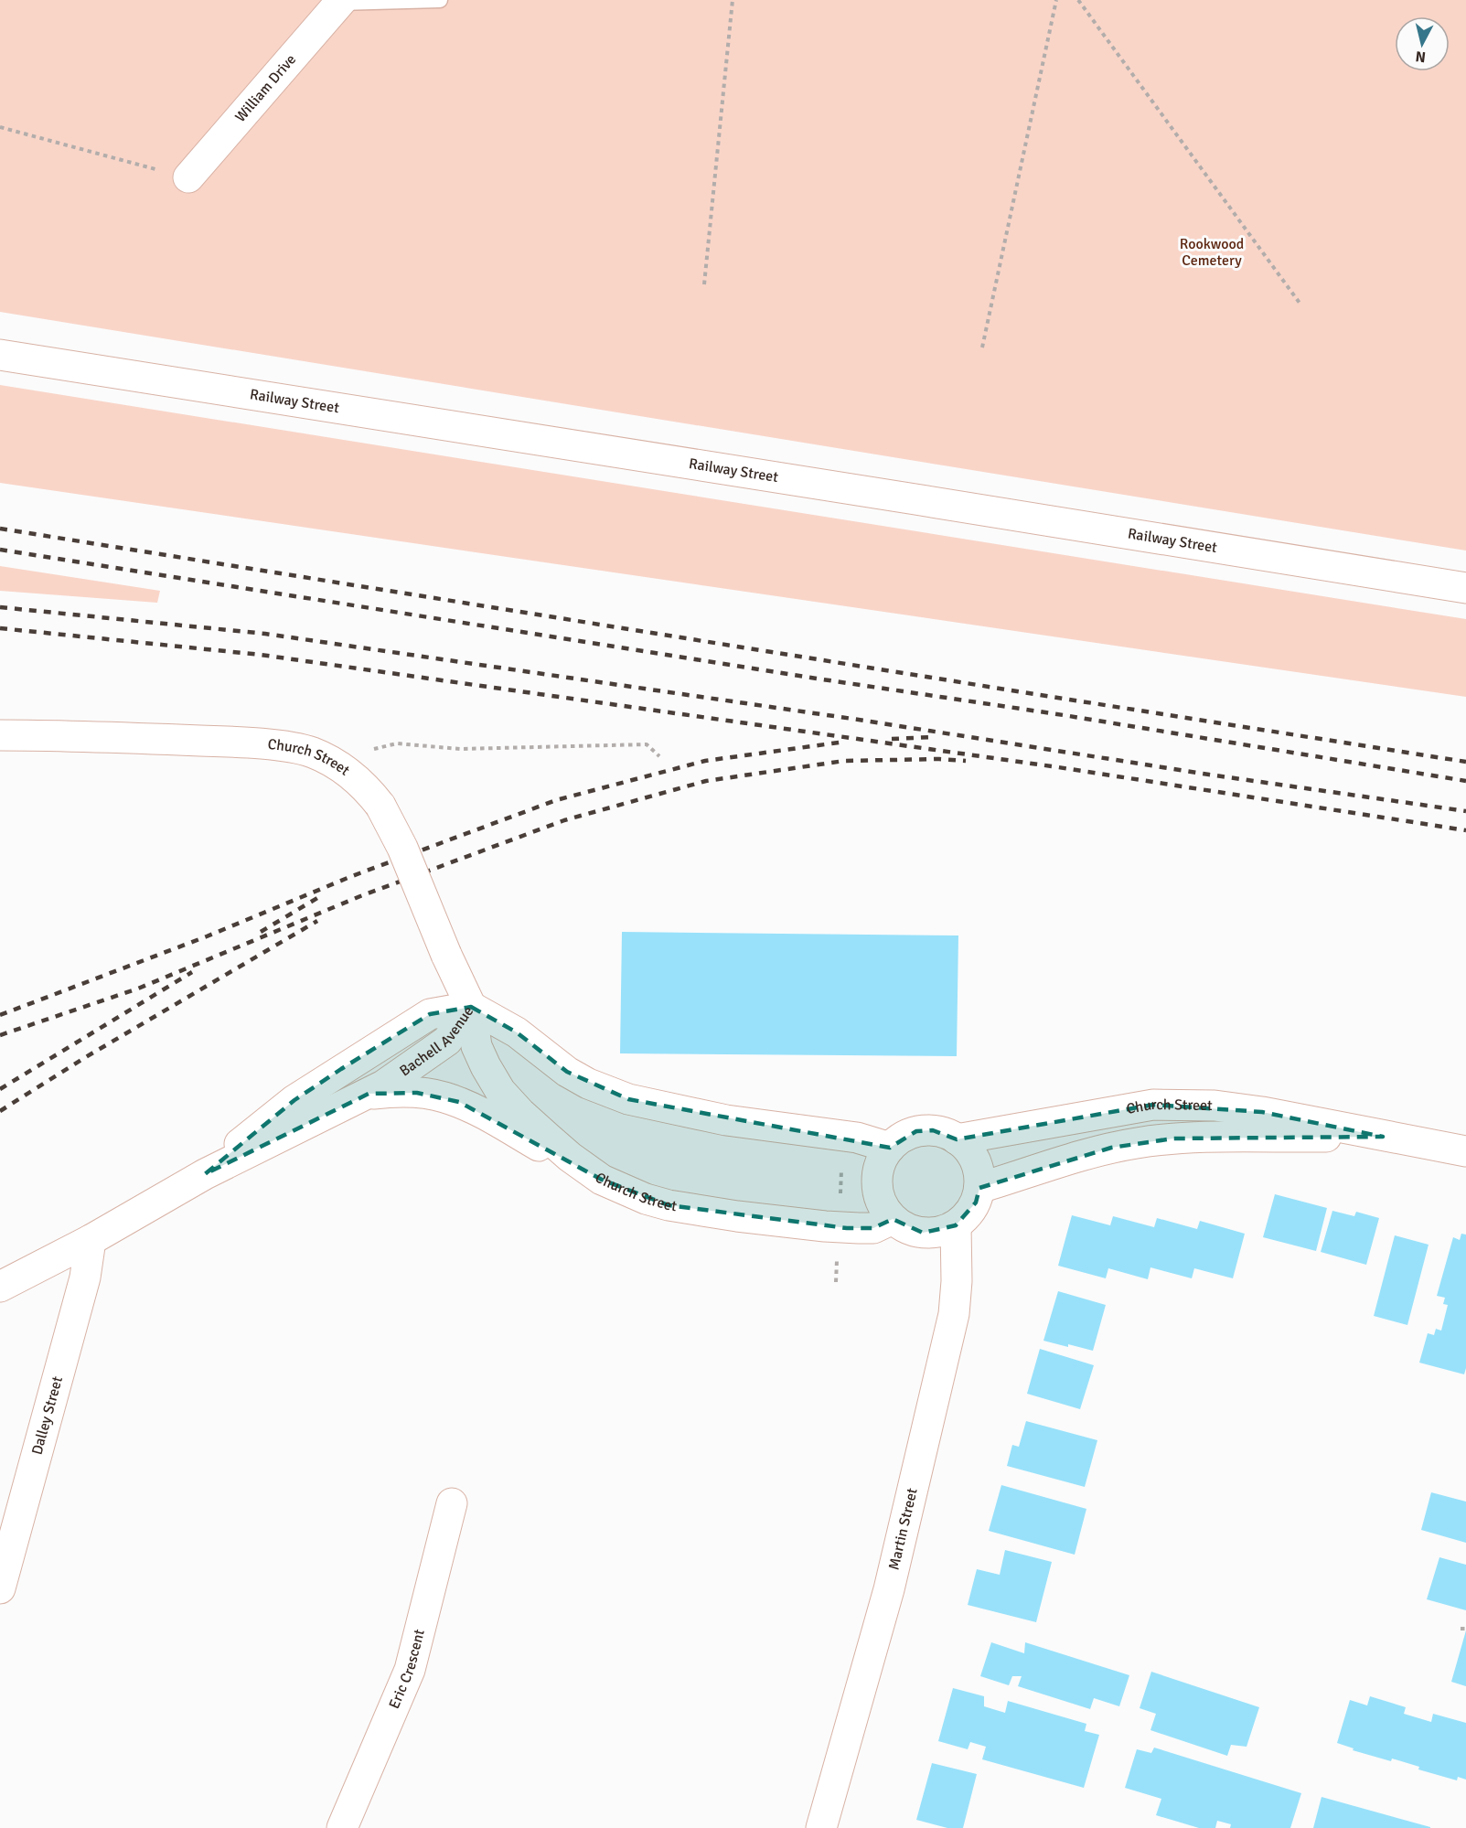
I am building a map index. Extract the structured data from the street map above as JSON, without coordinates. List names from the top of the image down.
{
  "streets": {
    "main road": [
      "William Drive",
      "Railway Street",
      "Church Street",
      "Bachell Avenue",
      "Dalley Street",
      "Martin Street",
      "Eric Crescent"
    ]
  },
  "crossings": [
    ["Church Street", "Bachell Avenue"],
    ["Church Street", "Martin Street"],
    ["Bachell Avenue", "Dalley Street"]
  ],
  "parks": ["Rookwood Cemetery"],
  "north": "bottom"
}
